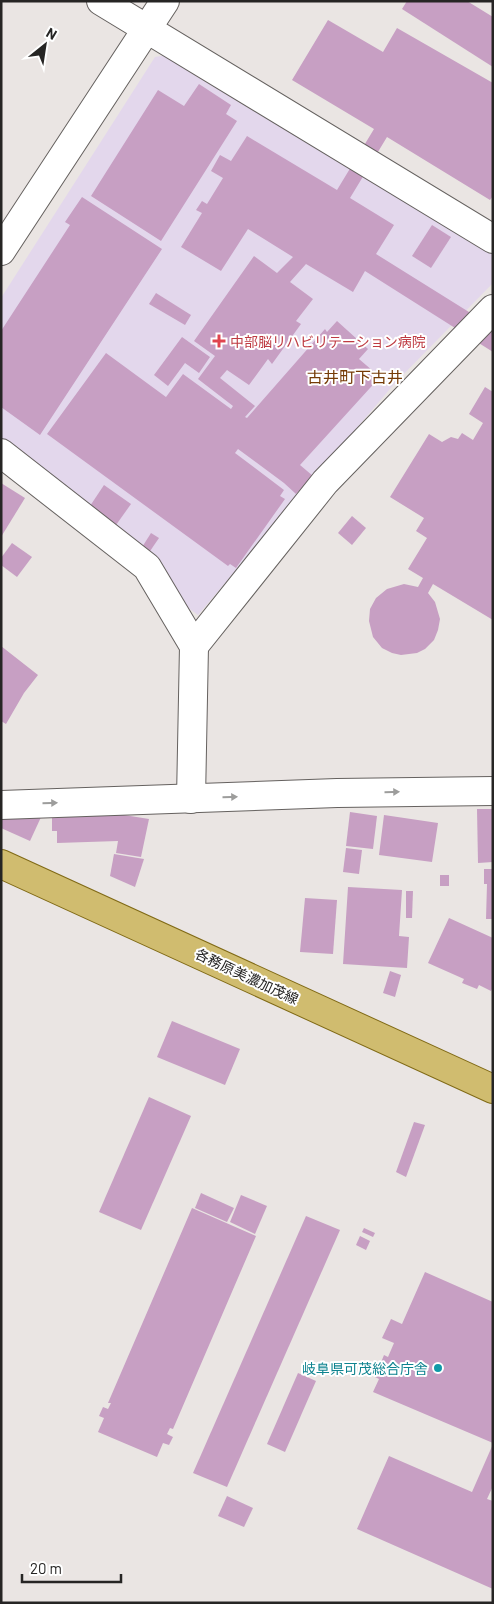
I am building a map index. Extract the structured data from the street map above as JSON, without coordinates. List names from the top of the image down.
{
  "streets": {
    "main road": ["各務原美濃加茂線"]
  },
  "districts": ["古井町下古井"],
  "places": {
    "health": ["中部脳リハビリテーション病院"],
    "other": ["岐阜県可茂総合庁舎"]
  },
  "scale_bar": "20 m",
  "north": "top right"
}
